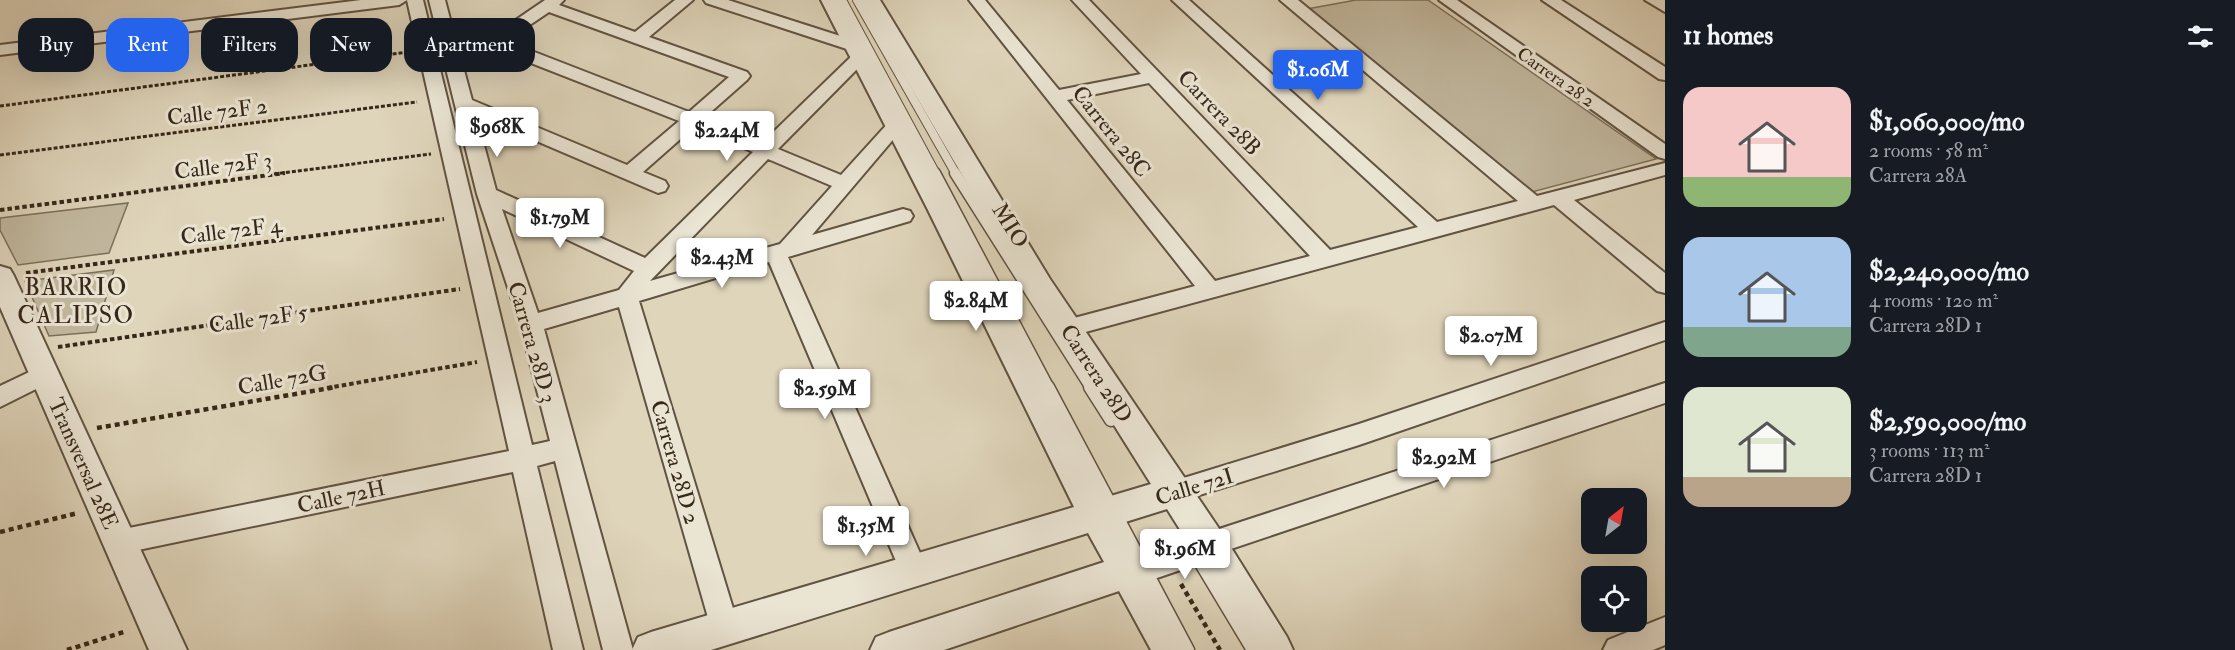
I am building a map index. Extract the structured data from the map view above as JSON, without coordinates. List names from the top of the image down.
{
  "streets": {
    "street": [
      "Carrera 28 2",
      "Carrera 28B",
      "Carrera 28C",
      "Carrera 28D 3",
      "Carrera 28D",
      "Carrera 28D 2",
      "Transversal 28E",
      "Calle 72I",
      "Calle 72H"
    ],
    "lane": ["MIO"],
    "path": [
      "Calle 72F 2",
      "Calle 72F 3",
      "Calle 72F 4",
      "Calle 72F 5",
      "Calle 72G"
    ]
  },
  "crossings": [
    ["Calle 72F 2", "Carrera 28D 3"],
    ["Calle 72F 3", "Carrera 28D 3"],
    ["MIO", "Calle 72I"],
    ["Calle 72F 4", "Carrera 28D 3"],
    ["Calle 72F 4", "Transversal 28E"],
    ["Calle 72F 5", "Carrera 28D 3"],
    ["Calle 72F 5", "Transversal 28E"],
    ["Carrera 28D 3", "Calle 72G"],
    ["Carrera 28D 3", "Calle 72H"],
    ["Carrera 28D", "Calle 72I"],
    ["Calle 72G", "Transversal 28E"],
    ["Carrera 28D 2", "Calle 72I"],
    ["Transversal 28E", "Calle 72H"]
  ],
  "districts": ["BARRIO CALIPSO"],
  "north": "top right",
  "page": {
    "heading": "11 homes",
    "chip": [
      "Buy",
      "Rent",
      "Filters",
      "New",
      "Apartment"
    ],
    "price": [
      "$1.06M",
      "$968K",
      "$2.24M",
      "$1.79M",
      "$2.43M",
      "$2.84M",
      "$2.07M",
      "$2.59M",
      "$2.92M",
      "$1.35M",
      "$1.96M"
    ],
    "list": [
      {
        "name": "$1,060,000/mo",
        "note": "2 rooms · 58 m² · Carrera 28A"
      },
      {
        "name": "$2,240,000/mo",
        "note": "4 rooms · 120 m² · Carrera 28D 1"
      },
      {
        "name": "$2,590,000/mo",
        "note": "3 rooms · 113 m² · Carrera 28D 1"
      }
    ]
  }
}
